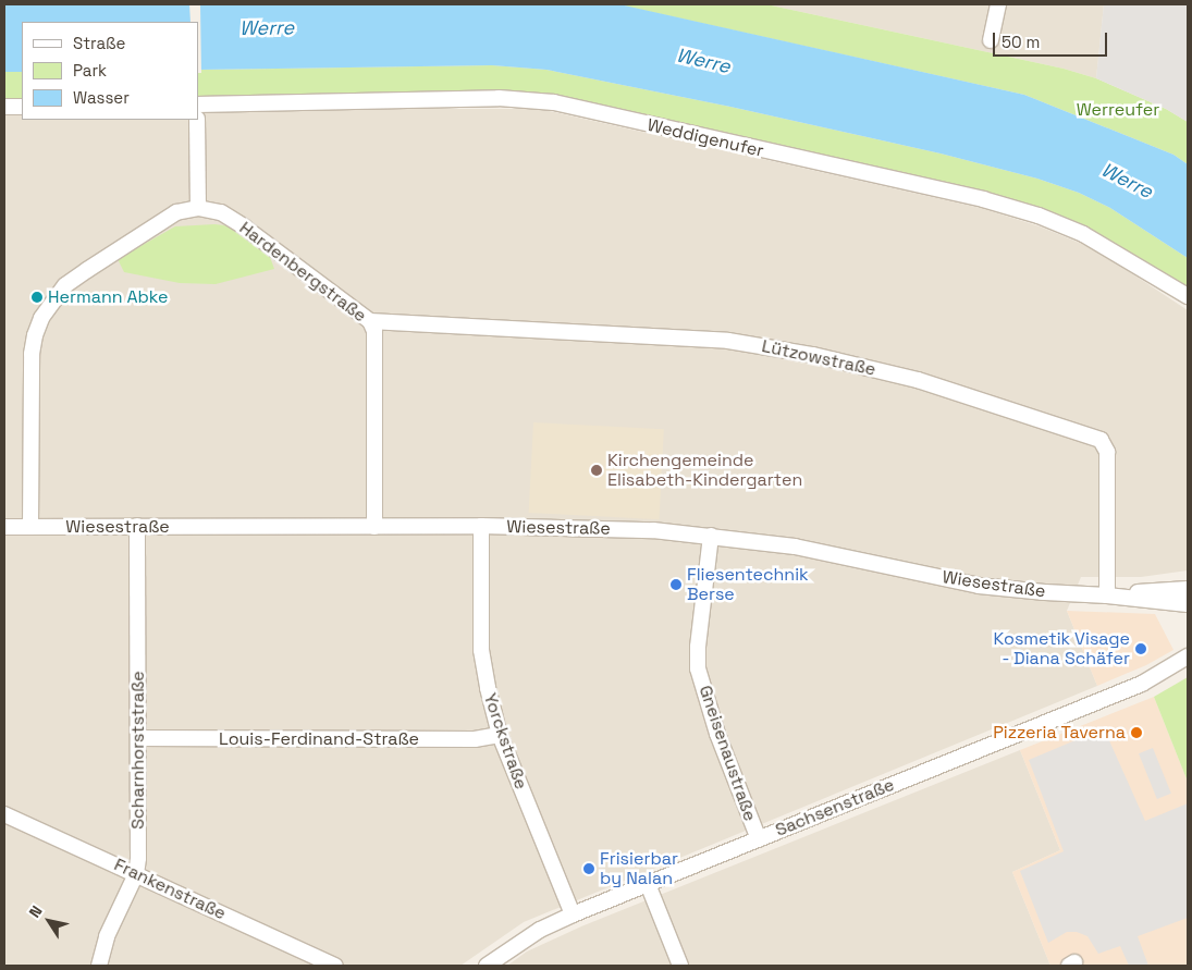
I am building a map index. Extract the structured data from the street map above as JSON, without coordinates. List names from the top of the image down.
{
  "streets": {
    "street": [
      "Weddigenufer",
      "Hardenbergstraße",
      "Lützowstraße",
      "Wiesestraße",
      "Louis-Ferdinand-Straße",
      "Yorckstraße",
      "Scharnhorststraße",
      "Gneisenaustraße",
      "Sachsenstraße",
      "Frankenstraße"
    ]
  },
  "crossings": [
    ["Hardenbergstraße", "Lützowstraße"],
    ["Hardenbergstraße", "Wiesestraße"],
    ["Lützowstraße", "Wiesestraße"],
    ["Wiesestraße", "Yorckstraße"],
    ["Wiesestraße", "Scharnhorststraße"],
    ["Wiesestraße", "Gneisenaustraße"],
    ["Louis-Ferdinand-Straße", "Yorckstraße"],
    ["Louis-Ferdinand-Straße", "Scharnhorststraße"],
    ["Yorckstraße", "Sachsenstraße"],
    ["Scharnhorststraße", "Frankenstraße"],
    ["Gneisenaustraße", "Sachsenstraße"]
  ],
  "water": ["Werre"],
  "parks": ["Werreufer"],
  "places": [
    "Hermann Abke",
    "Kirchengemeinde Elisabeth-Kindergarten",
    "Fliesentechnik Berse",
    "Kosmetik Visage - Diana Schäfer",
    "Pizzeria Taverna",
    "Frisierbar by Nalan"
  ],
  "legend": ["Straße", "Park", "Wasser"],
  "scale_bar": "50 m",
  "north": "top left"
}
